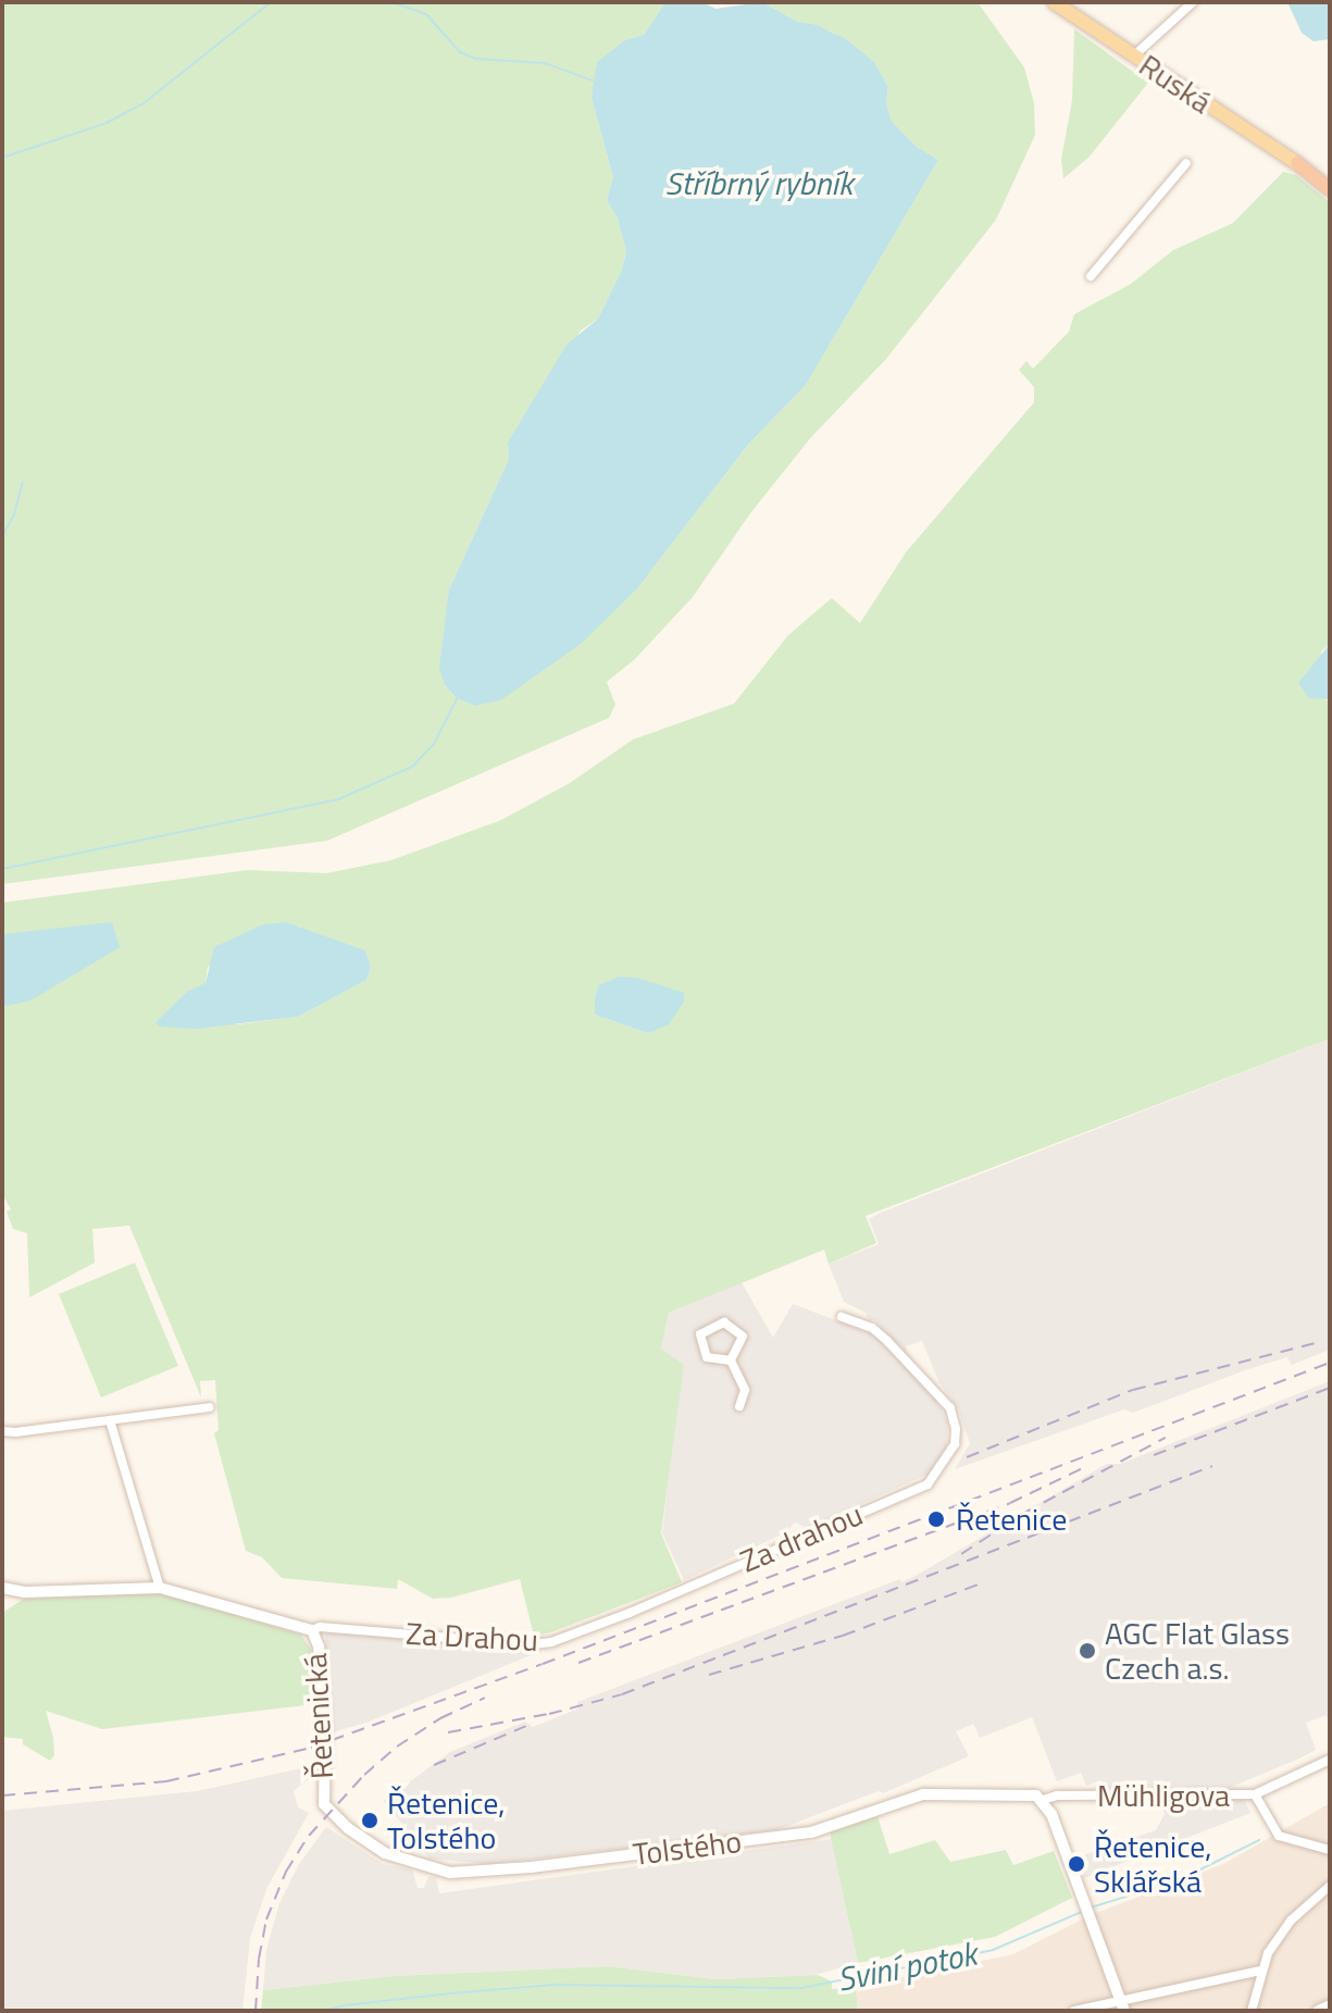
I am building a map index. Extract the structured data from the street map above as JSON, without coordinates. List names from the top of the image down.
{
  "streets": {
    "main road": ["Ruská"],
    "street": [
      "Za drahou",
      "Za Drahou",
      "Řetenická",
      "Mühligova",
      "Tolstého"
    ]
  },
  "crossings": [
    ["Za drahou", "Za Drahou"],
    ["Za Drahou", "Řetenická"],
    ["Řetenická", "Tolstého"],
    ["Mühligova", "Tolstého"]
  ],
  "water": ["Stříbrný rybník", "Sviní potok"],
  "places": [
    "Řetenice",
    "AGC Flat Glass Czech a.s.",
    "Řetenice, Tolstého",
    "Řetenice, Sklářská"
  ]
}
